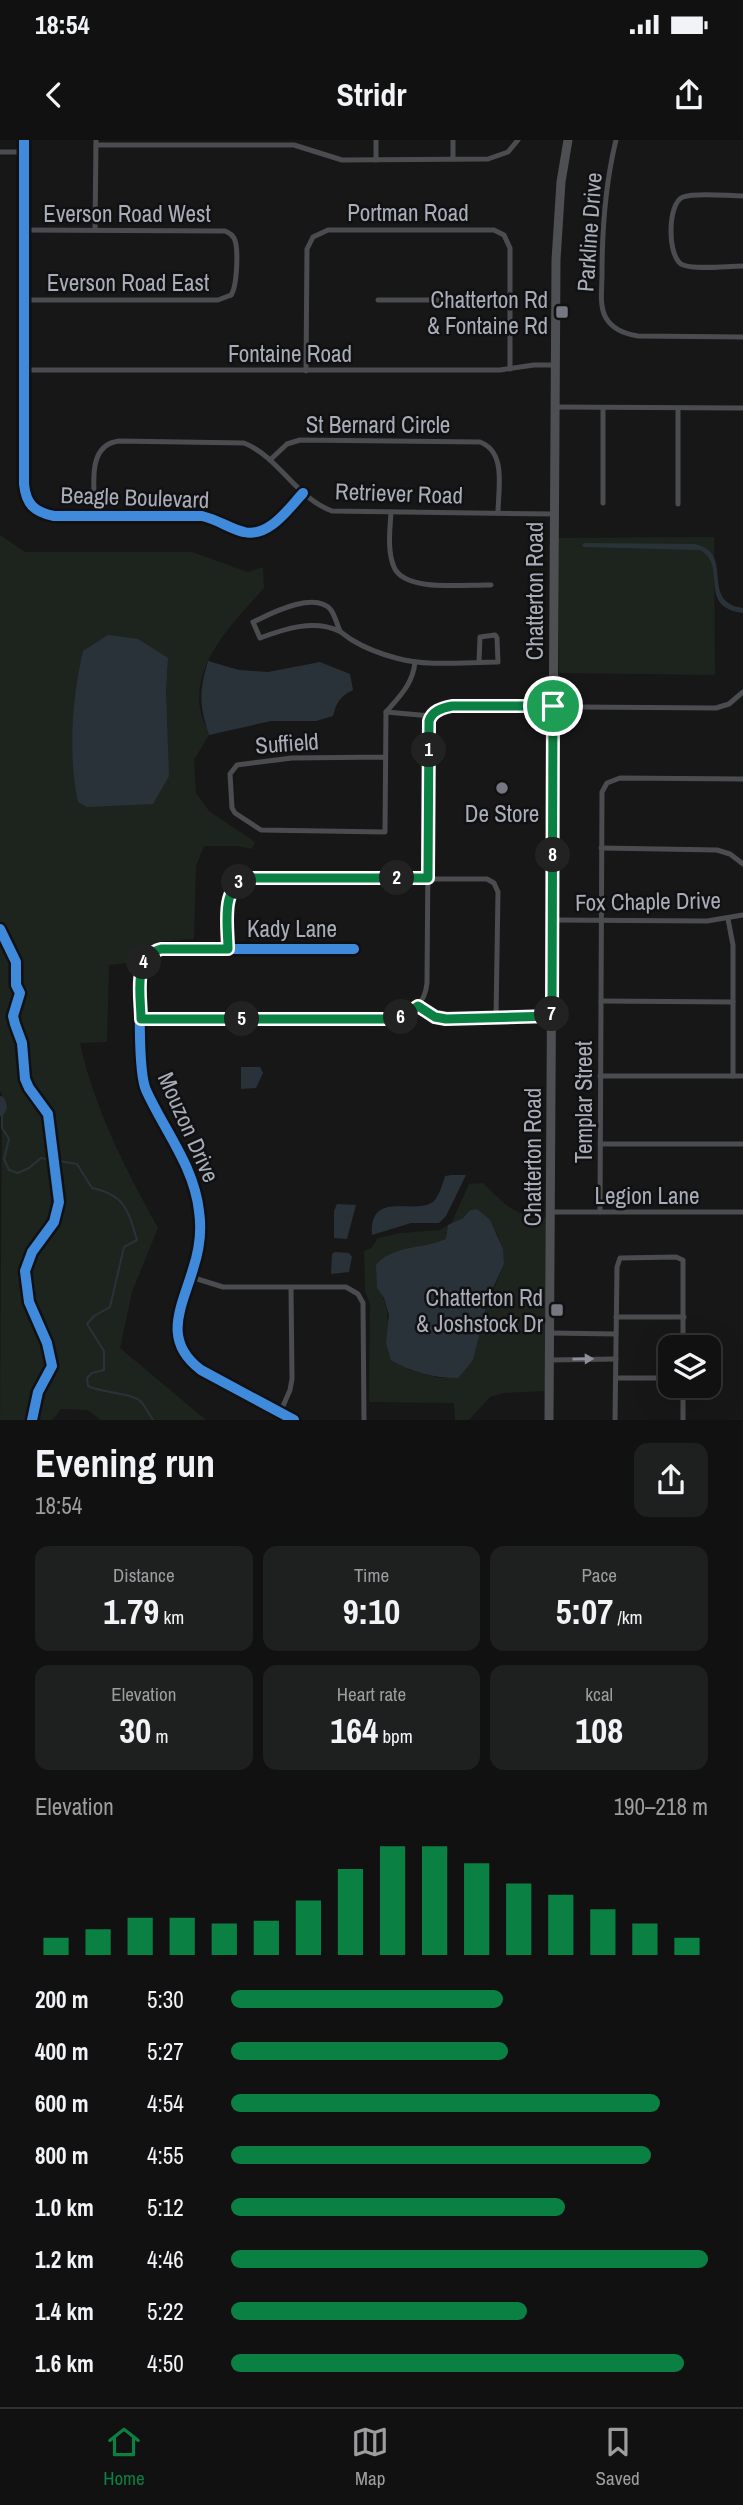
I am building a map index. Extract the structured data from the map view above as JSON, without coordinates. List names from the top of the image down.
{
  "streets": {
    "main road": ["Chatterton Road"],
    "street": [
      "Portman Road",
      "Everson Road West",
      "Parkline Drive",
      "Everson Road East",
      "Fontaine Road",
      "St Bernard Circle",
      "Retriever Road",
      "Beagle Boulevard",
      "Suffield",
      "Fox Chaple Drive",
      "Kady Lane",
      "Templar Street",
      "Mouzon Drive",
      "Legion Lane"
    ]
  },
  "crossings": [
    ["Portman Road", "Fontaine Road"],
    ["Everson Road West", "Everson Road East"],
    ["Fontaine Road", "Beagle Boulevard"],
    ["Fontaine Road", "Chatterton Road"],
    ["St Bernard Circle", "Retriever Road"],
    ["Retriever Road", "Beagle Boulevard"],
    ["Retriever Road", "Chatterton Road"],
    ["Chatterton Road", "Fox Chaple Drive"],
    ["Chatterton Road", "Legion Lane"],
    ["Fox Chaple Drive", "Templar Street"],
    ["Kady Lane", "Mouzon Drive"],
    ["Templar Street", "Legion Lane"]
  ],
  "places": {
    "transit": ["Chatterton Rd & Fontaine Rd", "Chatterton Rd & Joshstock Dr"],
    "other": ["De Store"]
  },
  "page": {
    "status": "18:54",
    "header": "Stridr",
    "pins": [
      "1",
      "8",
      "2",
      "3",
      "4",
      "7",
      "6",
      "5"
    ],
    "heading": ["Evening run", "18:54"],
    "stats": [
      ["Distance", "1.79 km"],
      ["Time", "9:10"],
      ["Pace", "5:07 /km"],
      ["Elevation", "30 m"],
      ["Heart rate", "164 bpm"],
      ["kcal", "108"]
    ],
    "chart": ["Elevation", "190–218 m"],
    "list": [
      {
        "name": "200 m",
        "note": "5:30"
      },
      {
        "name": "400 m",
        "note": "5:27"
      },
      {
        "name": "600 m",
        "note": "4:54"
      },
      {
        "name": "800 m",
        "note": "4:55"
      },
      {
        "name": "1.0 km",
        "note": "5:12"
      },
      {
        "name": "1.2 km",
        "note": "4:46"
      },
      {
        "name": "1.4 km",
        "note": "5:22"
      },
      {
        "name": "1.6 km",
        "note": "4:50"
      }
    ],
    "tabs": ["Home", "Map", "Saved"]
  }
}
